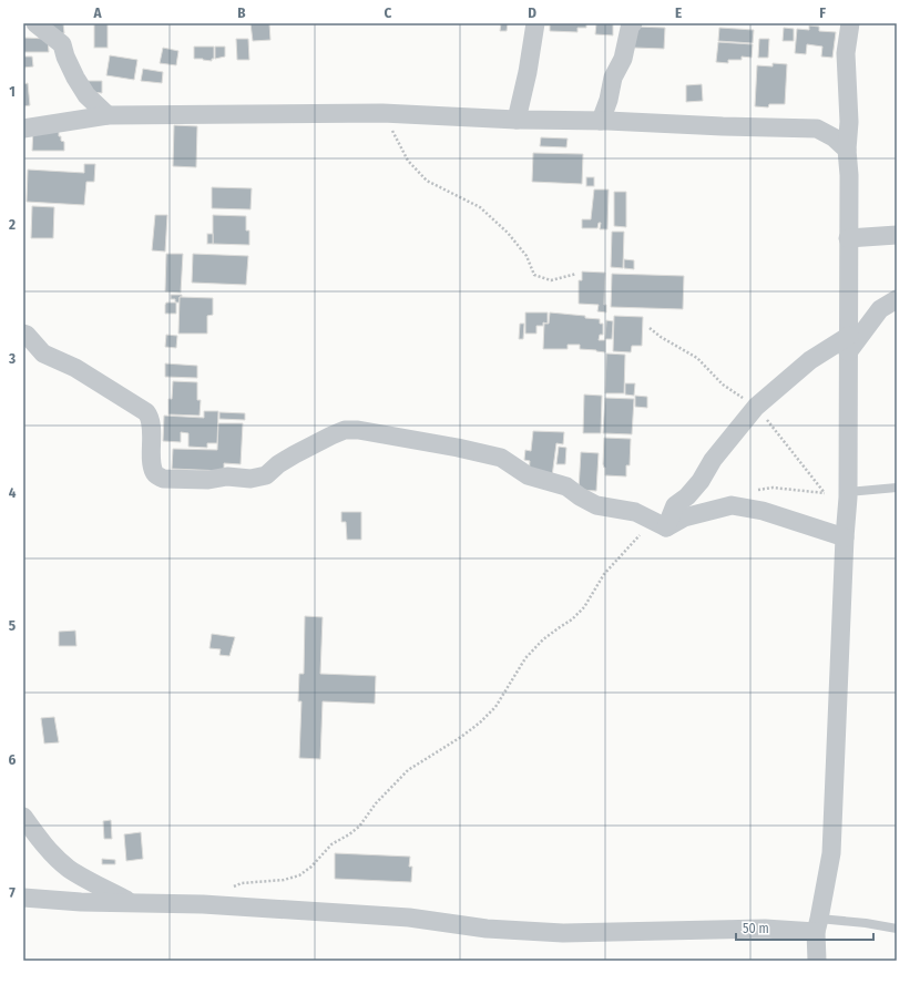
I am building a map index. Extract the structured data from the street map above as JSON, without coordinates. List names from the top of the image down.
{
  "scale_bar": "50 m",
  "grid": {
    "columns": [
      "A",
      "B",
      "C",
      "D",
      "E",
      "F"
    ],
    "rows": [
      "1",
      "2",
      "3",
      "4",
      "5",
      "6",
      "7"
    ]
  }
}
